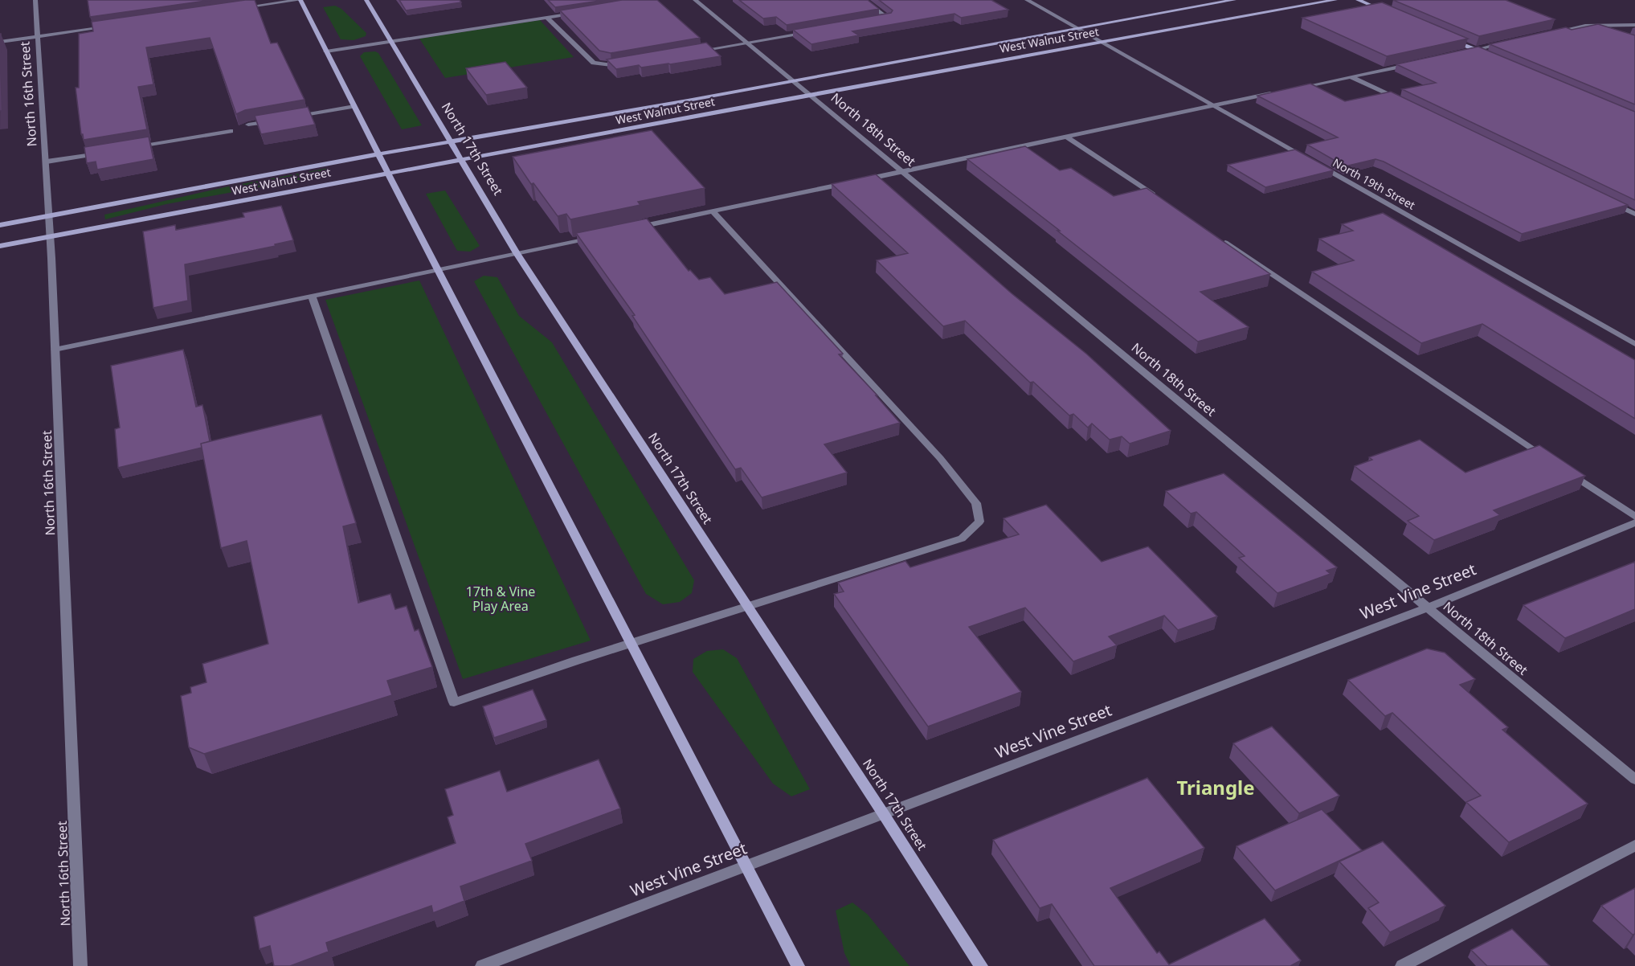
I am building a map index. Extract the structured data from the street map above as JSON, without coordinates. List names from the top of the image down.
{
  "streets": {
    "main road": ["West Walnut Street", "North 17th Street"],
    "street": [
      "North 16th Street",
      "North 18th Street",
      "North 19th Street",
      "West Vine Street"
    ]
  },
  "crossings": [
    ["West Walnut Street", "North 16th Street"],
    ["West Walnut Street", "North 18th Street"],
    ["West Walnut Street", "North 17th Street"],
    ["West Walnut Street", "North 19th Street"],
    ["North 18th Street", "West Vine Street"],
    ["North 17th Street", "West Vine Street"]
  ],
  "districts": ["Triangle"],
  "parks": ["17th & Vine Play Area"]
}
